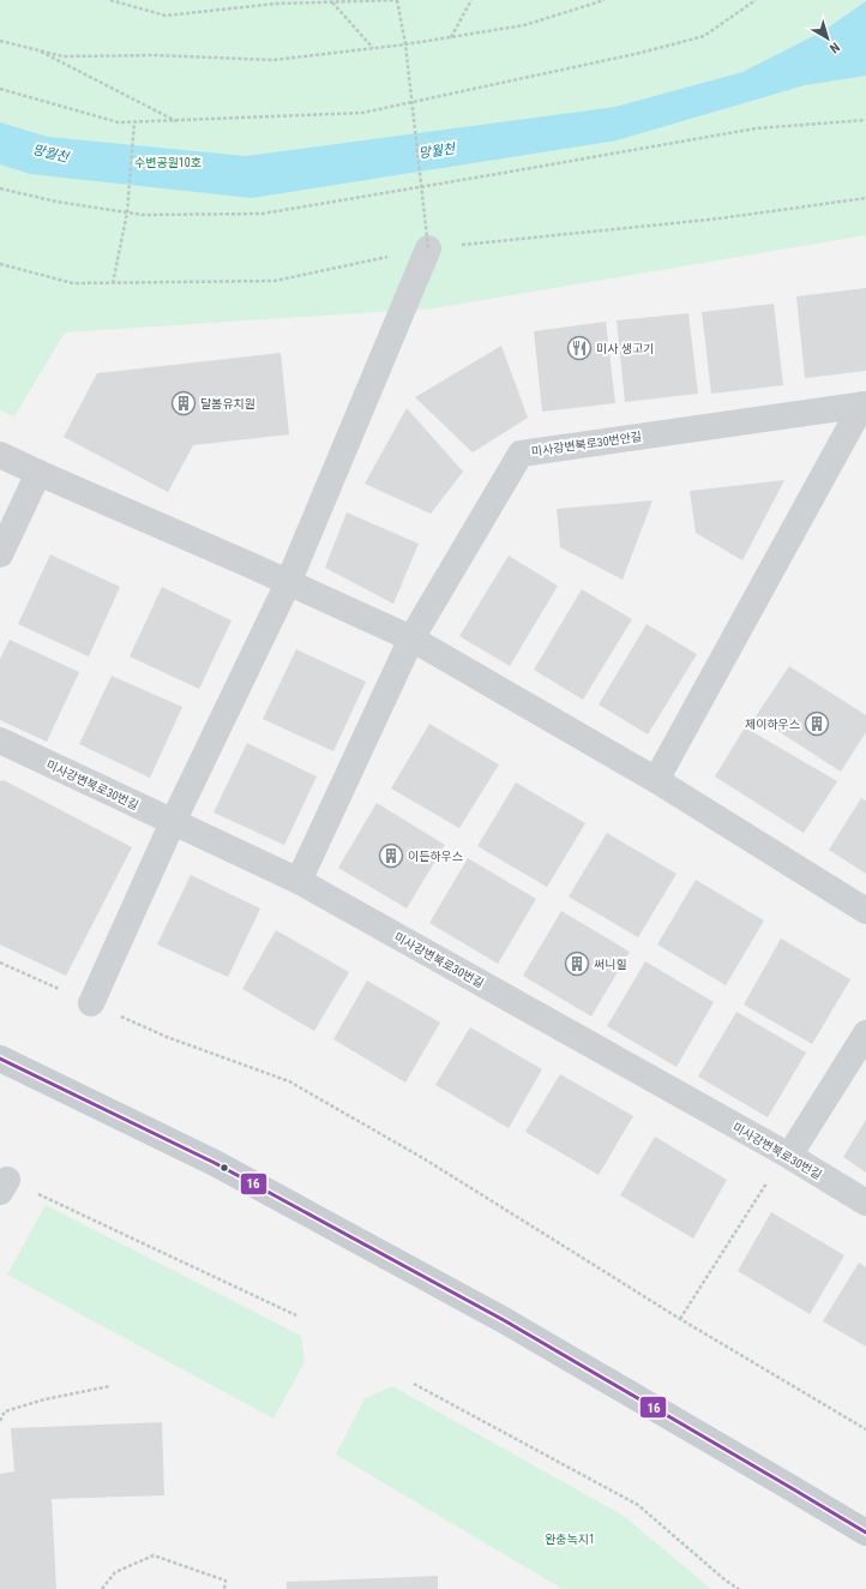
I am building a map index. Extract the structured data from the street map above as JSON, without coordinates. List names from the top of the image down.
{
  "streets": {
    "street": ["미사강변북로30번안길", "미사강변북로30번길"]
  },
  "water": ["망월천"],
  "parks": ["수변공원10호", "완충녹지1"],
  "places": {
    "restaurant": ["미사 생고기"],
    "building": [
      "달봄유치원",
      "제이하우스",
      "이든하우스",
      "써니힐"
    ]
  },
  "lines": ["transit line 16"],
  "north": "bottom right"
}
